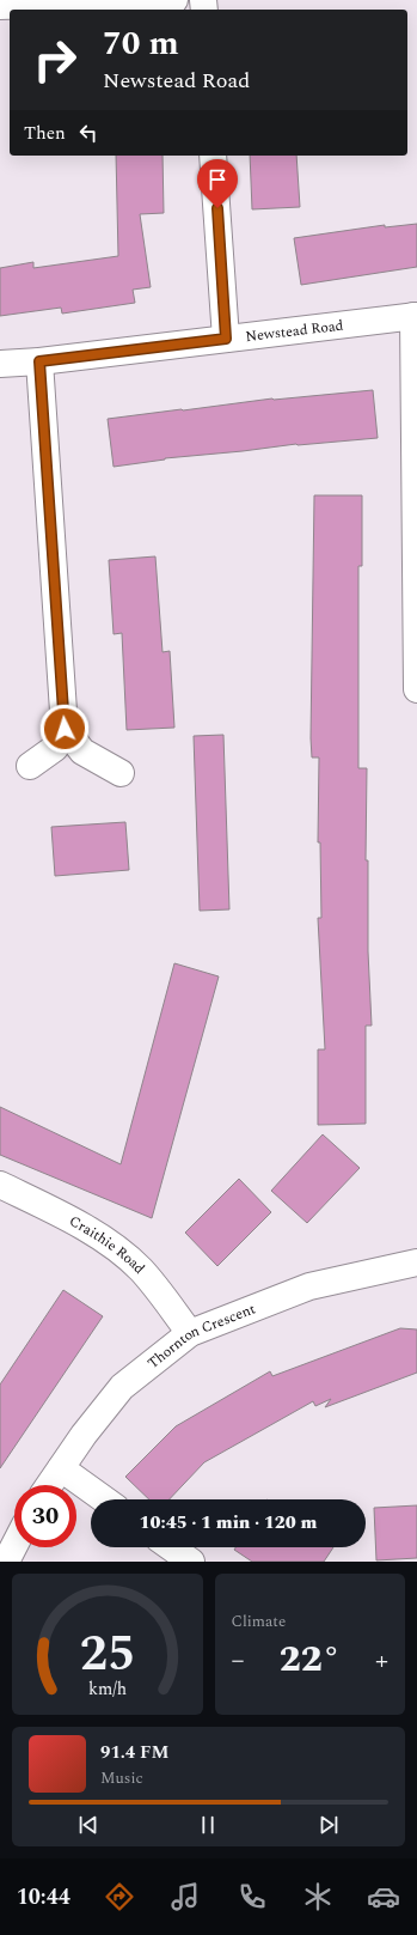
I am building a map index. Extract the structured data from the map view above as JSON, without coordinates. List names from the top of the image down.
{
  "streets": {
    "street": ["Newstead Road", "Craithie Road", "Thornton Crescent"]
  },
  "crossings": [
    ["Craithie Road", "Thornton Crescent"]
  ],
  "page": {
    "turn": ["70 m", "Newstead Road"],
    "then": "Then",
    "limit": "30",
    "trip": "10:45 · 1 min · 120 m",
    "tile": "Climate",
    "heat": ["−", "22°", "+"],
    "song": ["91.4 FM", "Music"],
    "tabs": "10:44",
    "gauge": ["25", "km/h"]
  }
}
